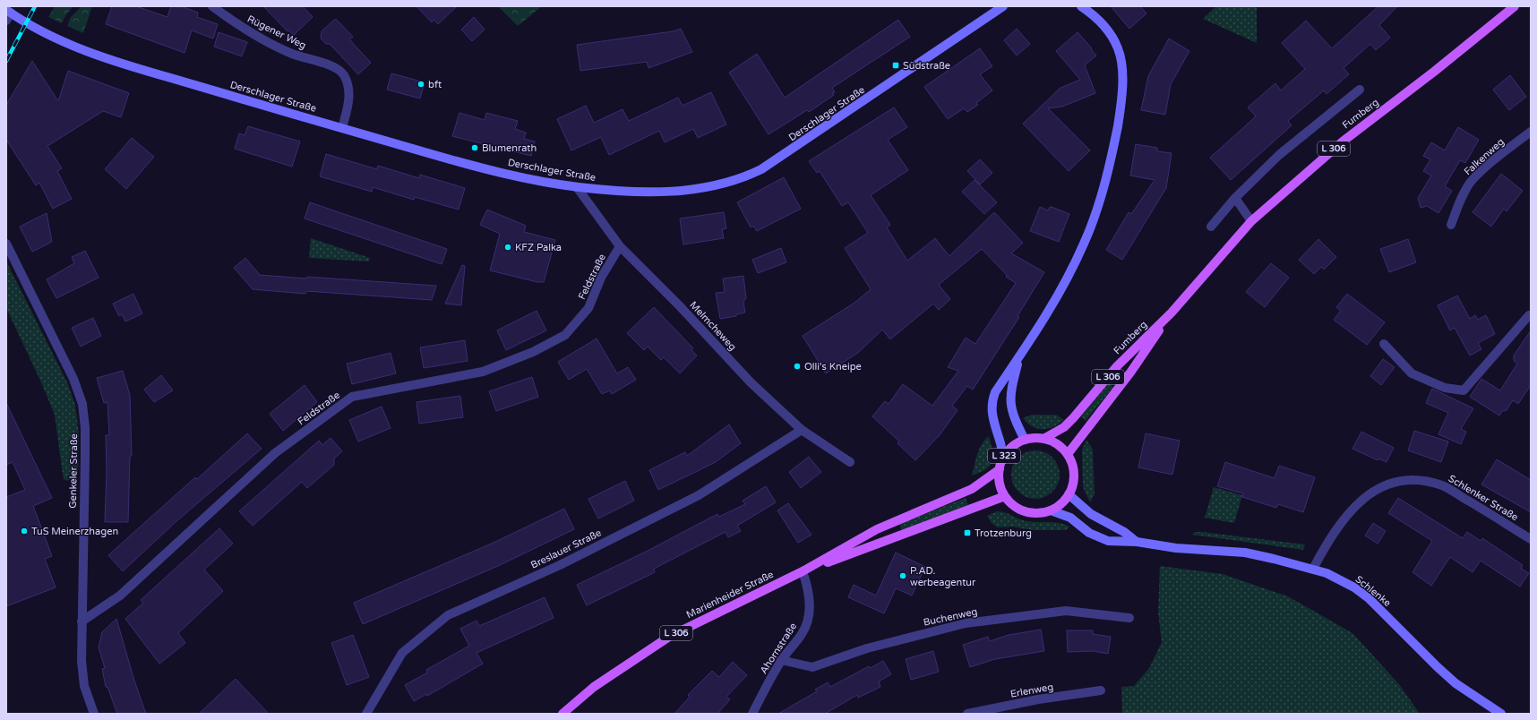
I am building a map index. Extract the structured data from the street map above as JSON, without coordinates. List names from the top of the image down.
{
  "streets": {
    "main road": [
      "Derschlager Straße",
      "Fumberg",
      "L 306",
      "L 323",
      "Schlenke",
      "Marienheider Straße"
    ],
    "street": [
      "Rügener Weg",
      "Falkenweg",
      "Feldstraße",
      "Melmcheweg",
      "Genkeler Straße",
      "Schlenker Straße",
      "Breslauer Straße",
      "Buchenweg",
      "Ahornstraße",
      "Erlenweg"
    ]
  },
  "crossings": [
    ["Rügener Weg", "Derschlager Straße"],
    ["Derschlager Straße", "Melmcheweg"],
    ["Fumberg", "L 323"],
    ["Fumberg", "Schlenke"],
    ["Fumberg", "Marienheider Straße"],
    ["Feldstraße", "Melmcheweg"],
    ["Feldstraße", "Genkeler Straße"],
    ["Melmcheweg", "Breslauer Straße"],
    ["L 323", "Schlenke"],
    ["L 323", "Marienheider Straße"],
    ["Schlenker Straße", "Schlenke"],
    ["Schlenke", "Marienheider Straße"],
    ["Marienheider Straße", "Ahornstraße"],
    ["Buchenweg", "Ahornstraße"]
  ],
  "places": {
    "transit": ["Südstraße", "Trotzenburg"],
    "other": [
      "bft",
      "Blumenrath",
      "KFZ Palka",
      "Olli's Kneipe",
      "TuS Meinerzhagen",
      "P.AD. werbeagentur"
    ]
  }
}
